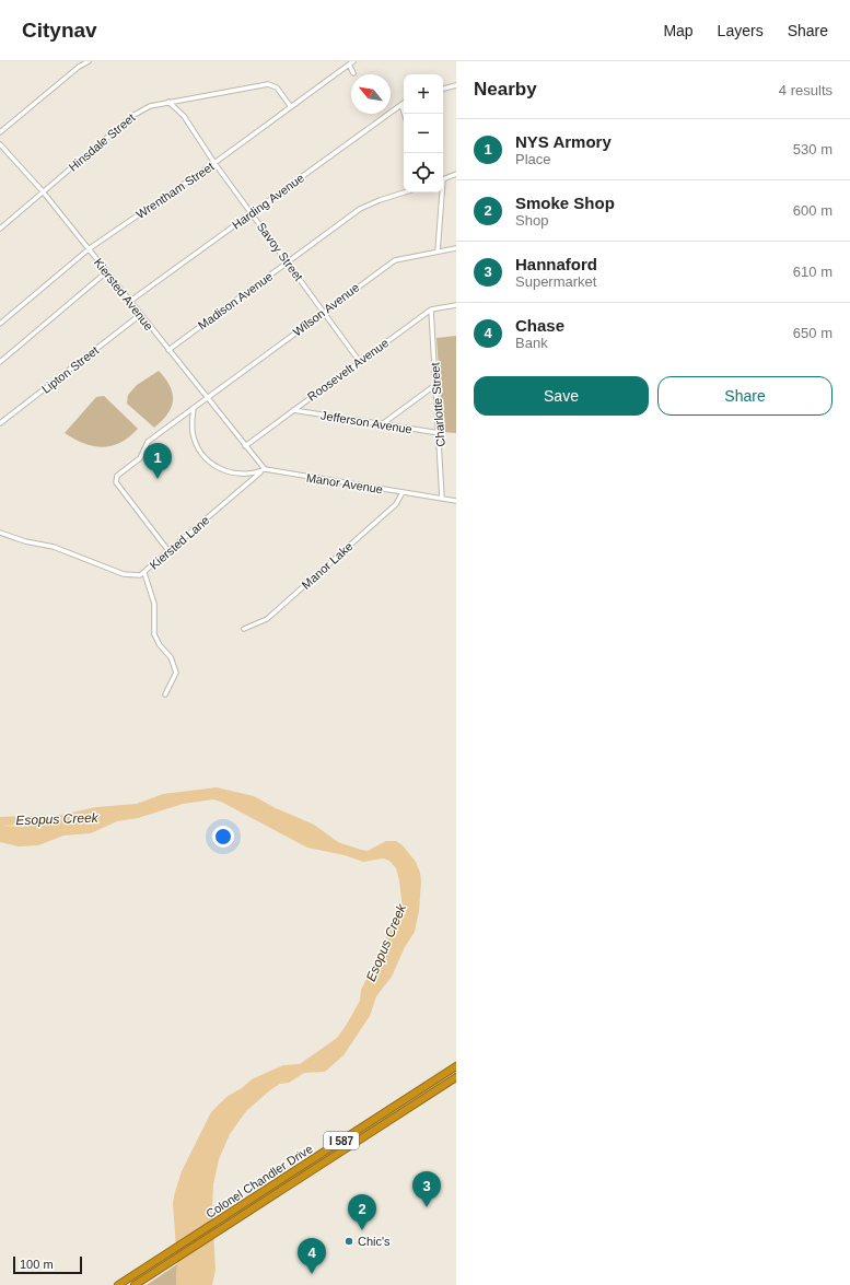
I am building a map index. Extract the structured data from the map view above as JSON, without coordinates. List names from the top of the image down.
{
  "streets": {
    "highway": ["I 587", "Colonel Chandler Drive"],
    "street": [
      "Hinsdale Street",
      "Wrentham Street",
      "Harding Avenue",
      "Savoy Street",
      "Kiersted Avenue",
      "Madison Avenue",
      "Wilson Avenue",
      "Lipton Street",
      "Roosevelt Avenue",
      "Charlotte Street",
      "Jefferson Avenue",
      "Manor Avenue",
      "Kiersted Lane",
      "Manor Lake"
    ]
  },
  "crossings": [
    ["Hinsdale Street", "Wrentham Street"],
    ["Hinsdale Street", "Savoy Street"],
    ["Hinsdale Street", "Kiersted Avenue"],
    ["Wrentham Street", "Savoy Street"],
    ["Wrentham Street", "Kiersted Avenue"],
    ["Harding Avenue", "Savoy Street"],
    ["Harding Avenue", "Kiersted Avenue"],
    ["Savoy Street", "Madison Avenue"],
    ["Savoy Street", "Wilson Avenue"],
    ["Savoy Street", "Roosevelt Avenue"],
    ["Kiersted Avenue", "Madison Avenue"],
    ["Kiersted Avenue", "Wilson Avenue"],
    ["Kiersted Avenue", "Lipton Street"],
    ["Kiersted Avenue", "Roosevelt Avenue"],
    ["Wilson Avenue", "Kiersted Lane"],
    ["Roosevelt Avenue", "Charlotte Street"],
    ["Roosevelt Avenue", "Jefferson Avenue"],
    ["Charlotte Street", "Jefferson Avenue"],
    ["Charlotte Street", "Manor Avenue"],
    ["Manor Avenue", "Kiersted Lane"],
    ["Manor Avenue", "Manor Lake"]
  ],
  "water": ["Esopus Creek"],
  "places": ["Chic's"],
  "scale_bar": "100 m",
  "north": "top left",
  "page": {
    "header": "Citynav",
    "nav": ["Map", "Layers", "Share"],
    "heading": ["Nearby", "4 results"],
    "map_buttons": ["+", "−"],
    "list": [
      {
        "mark": "1",
        "name": "NYS Armory",
        "note": "Place",
        "value": "530 m"
      },
      {
        "mark": "2",
        "name": "Smoke Shop",
        "note": "Shop",
        "value": "600 m"
      },
      {
        "mark": "3",
        "name": "Hannaford",
        "note": "Supermarket",
        "value": "610 m"
      },
      {
        "mark": "4",
        "name": "Chase",
        "note": "Bank",
        "value": "650 m"
      }
    ],
    "buttons": ["Save", "Share"],
    "pins": [
      "1",
      "3",
      "2",
      "4"
    ],
    "scale": "100 m"
  }
}
